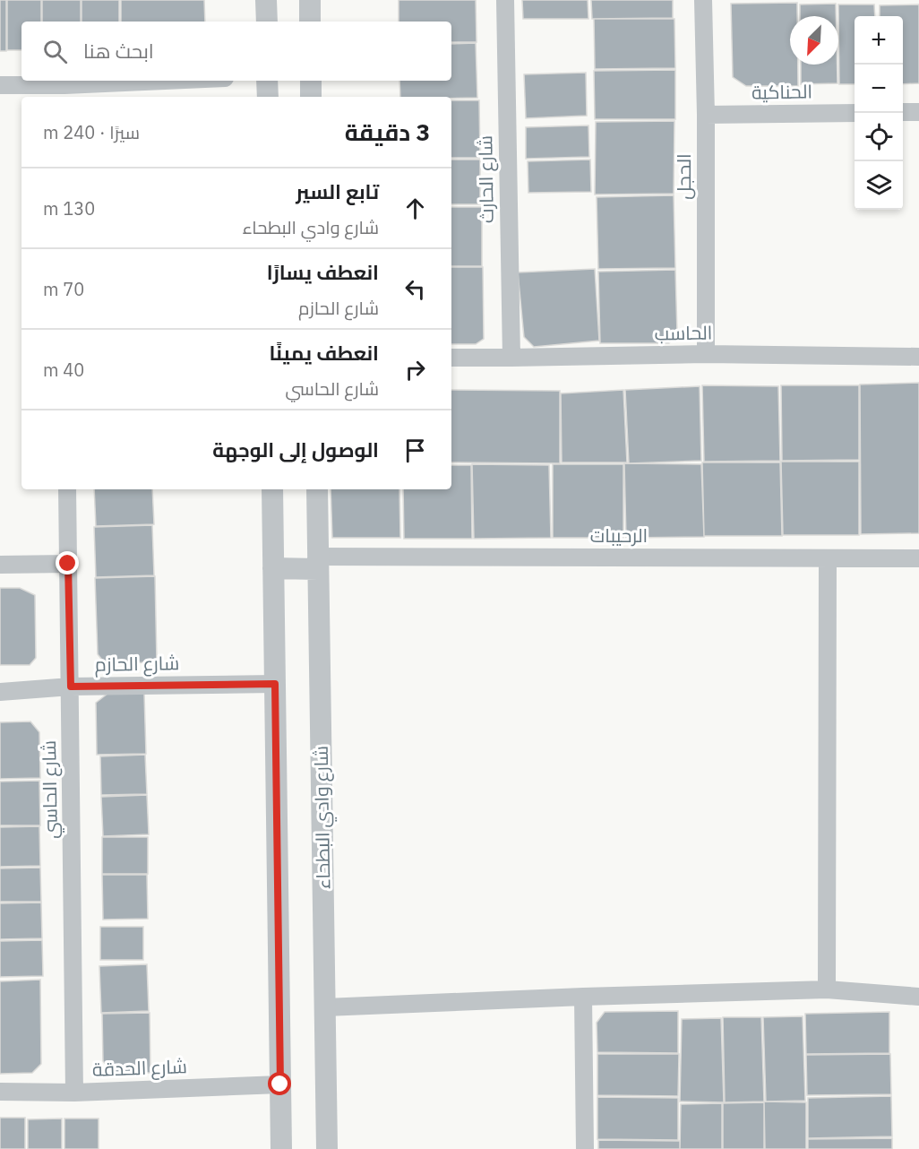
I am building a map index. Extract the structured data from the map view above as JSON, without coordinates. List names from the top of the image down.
{
  "streets": {
    "street": [
      "الحناكية",
      "الحجل",
      "شارع الحارث",
      "الحاسب",
      "الرحيبات",
      "شارع الحازم",
      "شارع الحاسي",
      "شارع وادي البطحاء",
      "شارع الحدقة"
    ]
  },
  "crossings": [
    ["الحناكية", "الحجل"],
    ["الحجل", "الحاسب"],
    ["شارع الحارث", "الحاسب"],
    ["الرحيبات", "شارع وادي البطحاء"],
    ["شارع الحازم", "شارع الحاسي"],
    ["شارع الحاسي", "شارع الحدقة"]
  ],
  "north": "bottom left",
  "page": {
    "map_buttons": ["+", "−"],
    "search": "ابحث هنا",
    "heading": ["3 دقيقة", "سيرًا · 240 m"],
    "list": [
      ["تابع السير", "شارع وادي البطحاء", "130 m"],
      ["انعطف يسارًا", "شارع الحازم", "70 m"],
      ["انعطف يمينًا", "شارع الحاسي", "40 m"],
      "الوصول إلى الوجهة"
    ]
  }
}
